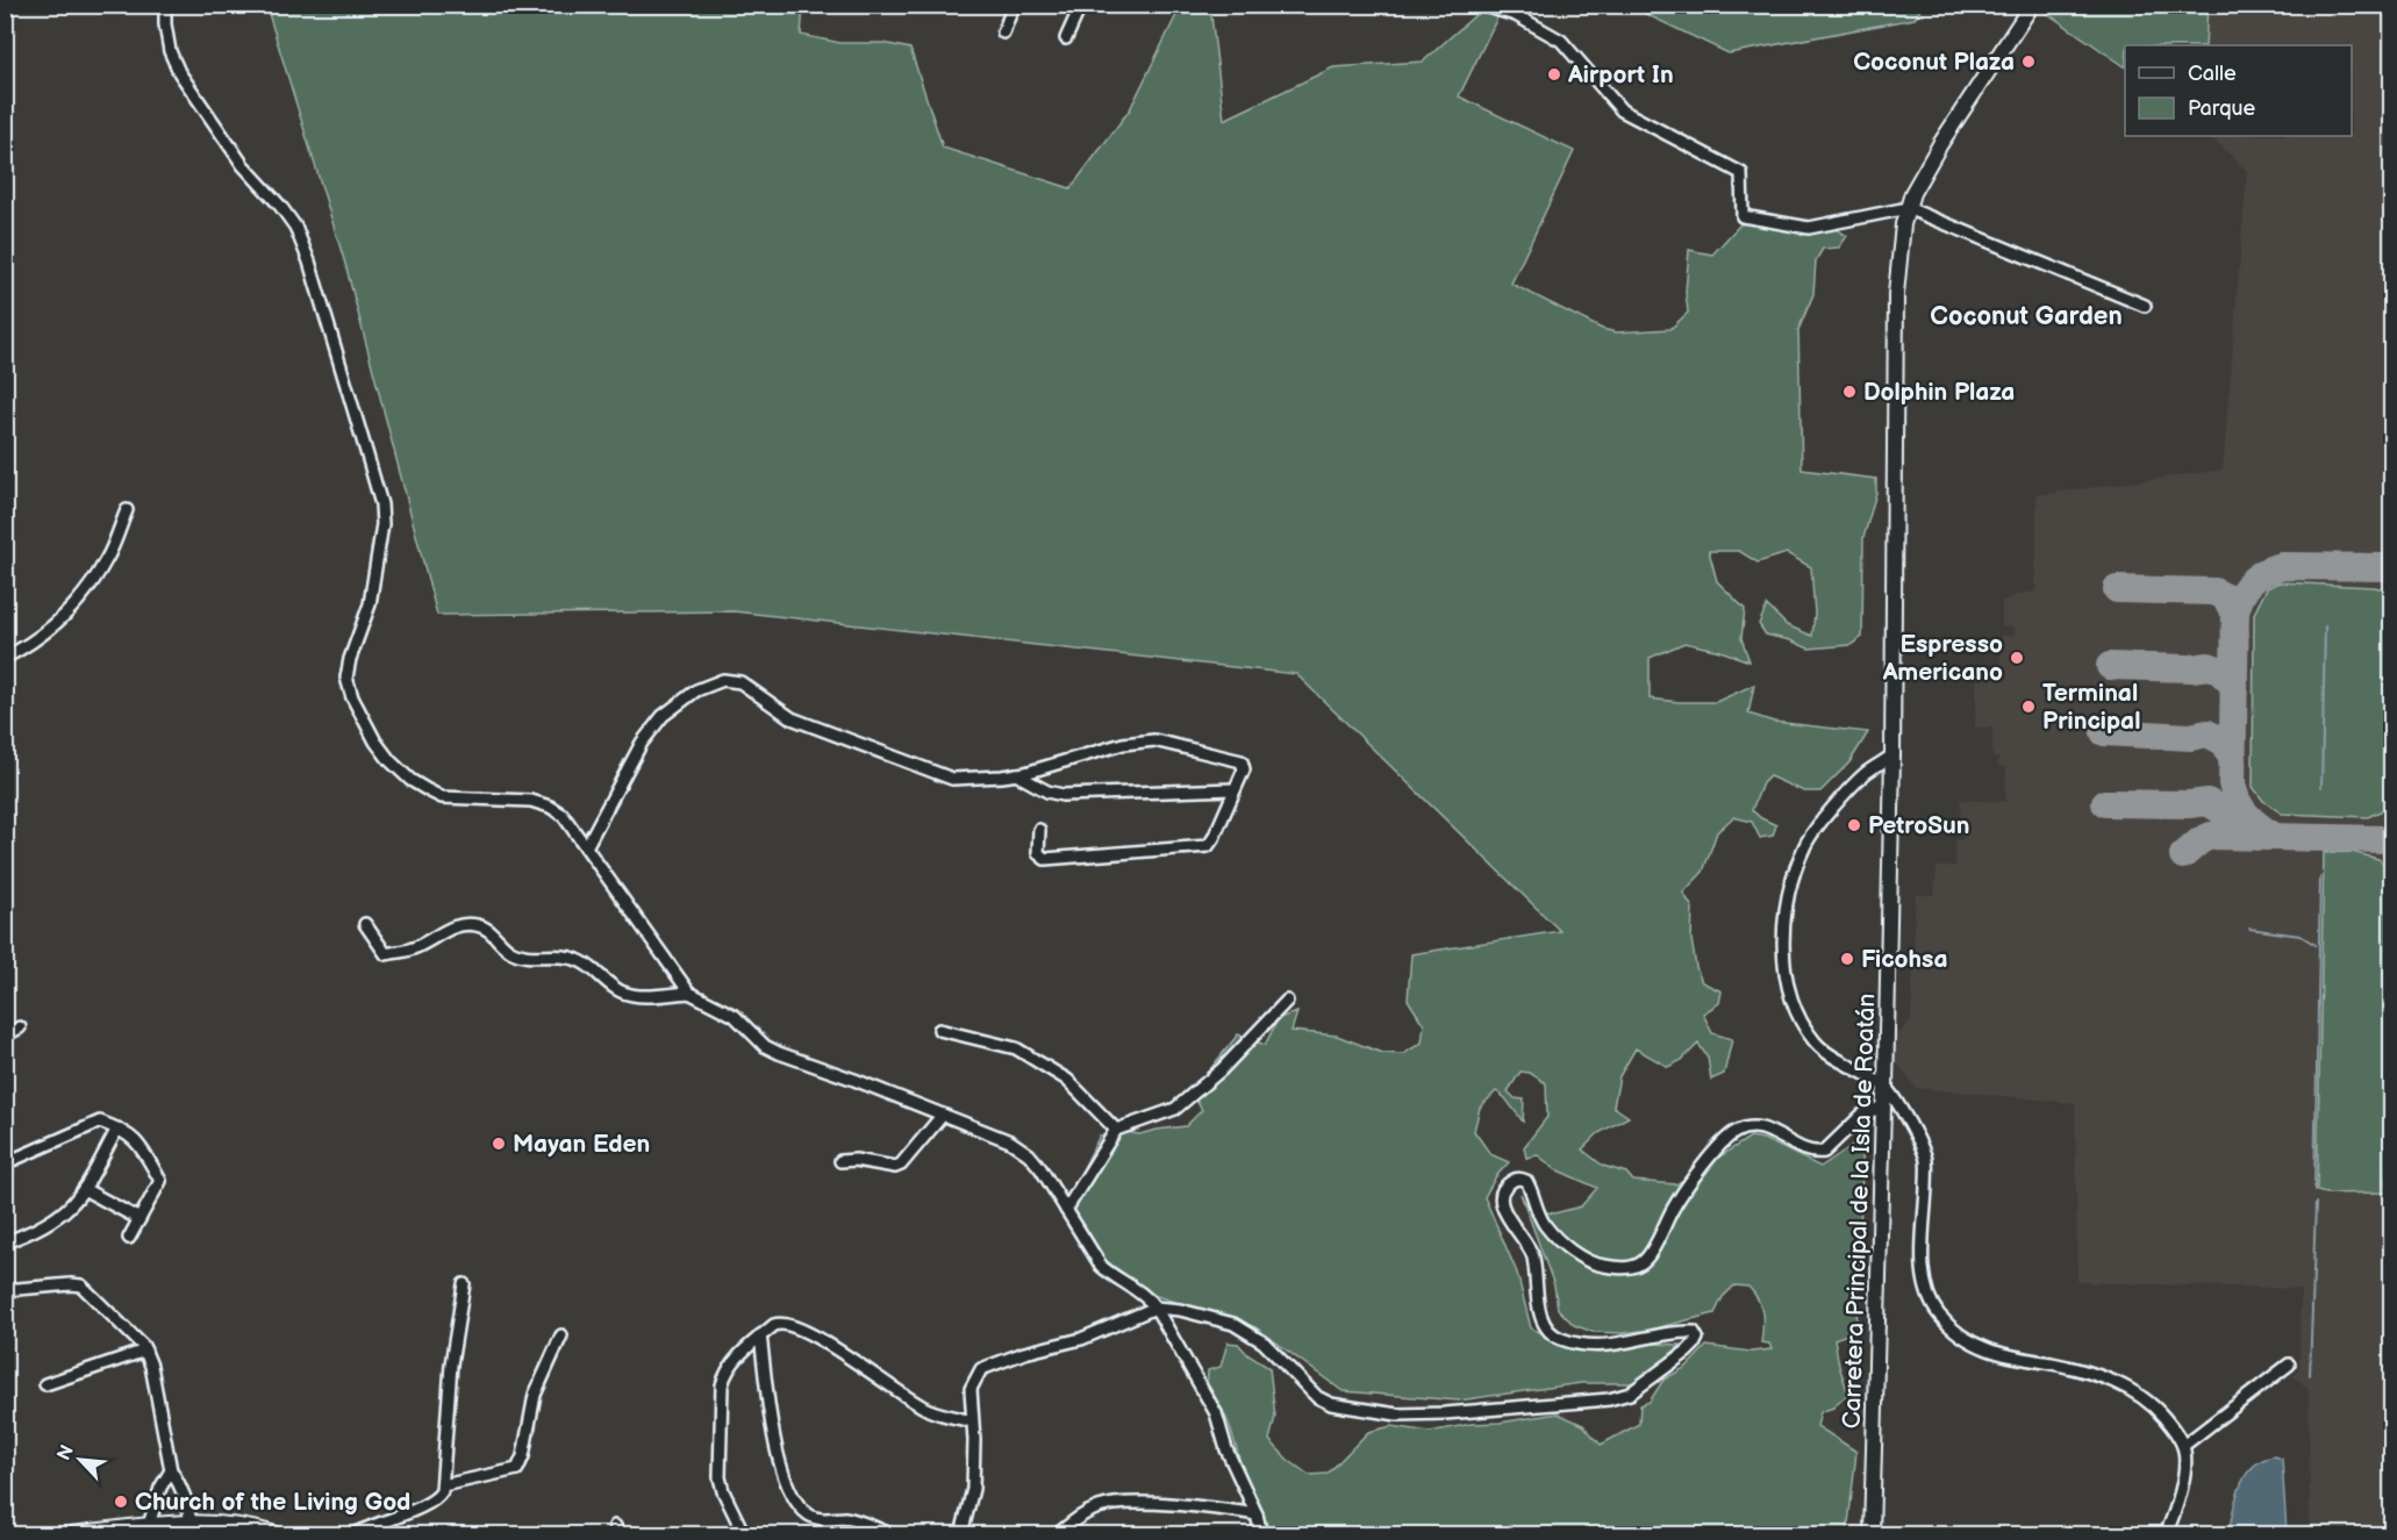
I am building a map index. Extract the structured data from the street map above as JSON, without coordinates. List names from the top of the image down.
{
  "streets": {
    "main road": ["Carretera Principal de la Isla de Roatán"]
  },
  "districts": ["Coconut Garden"],
  "places": [
    "Coconut Plaza",
    "Airport In",
    "Dolphin Plaza",
    "Espresso Americano",
    "Terminal Principal",
    "PetroSun",
    "Ficohsa",
    "Mayan Eden",
    "Church of the Living God"
  ],
  "legend": ["Calle", "Parque"],
  "north": "top left"
}
